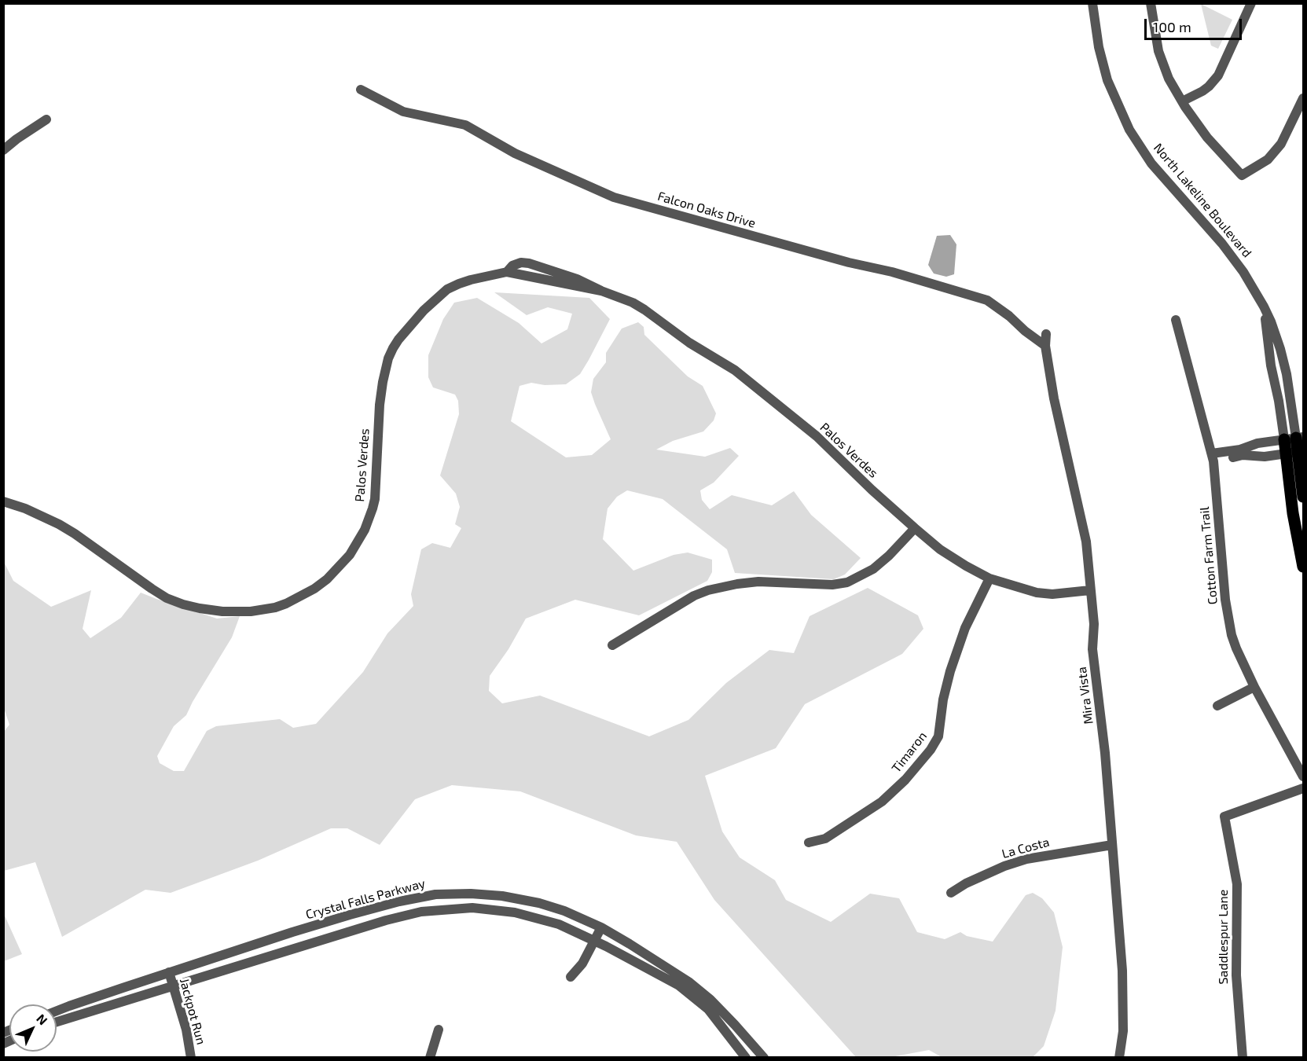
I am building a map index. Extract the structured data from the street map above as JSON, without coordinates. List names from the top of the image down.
{
  "streets": {
    "main road": ["North Lakeline Boulevard"],
    "street": [
      "Falcon Oaks Drive",
      "Palos Verdes",
      "Cotton Farm Trail",
      "Mira Vista",
      "Timaron",
      "La Costa",
      "Crystal Falls Parkway",
      "Saddlespur Lane",
      "Jackpot Run"
    ]
  },
  "crossings": [
    ["Falcon Oaks Drive", "Mira Vista"],
    ["Palos Verdes", "Mira Vista"],
    ["Palos Verdes", "Timaron"],
    ["Mira Vista", "La Costa"],
    ["Crystal Falls Parkway", "Jackpot Run"]
  ],
  "scale_bar": "100 m",
  "north": "top right"
}
